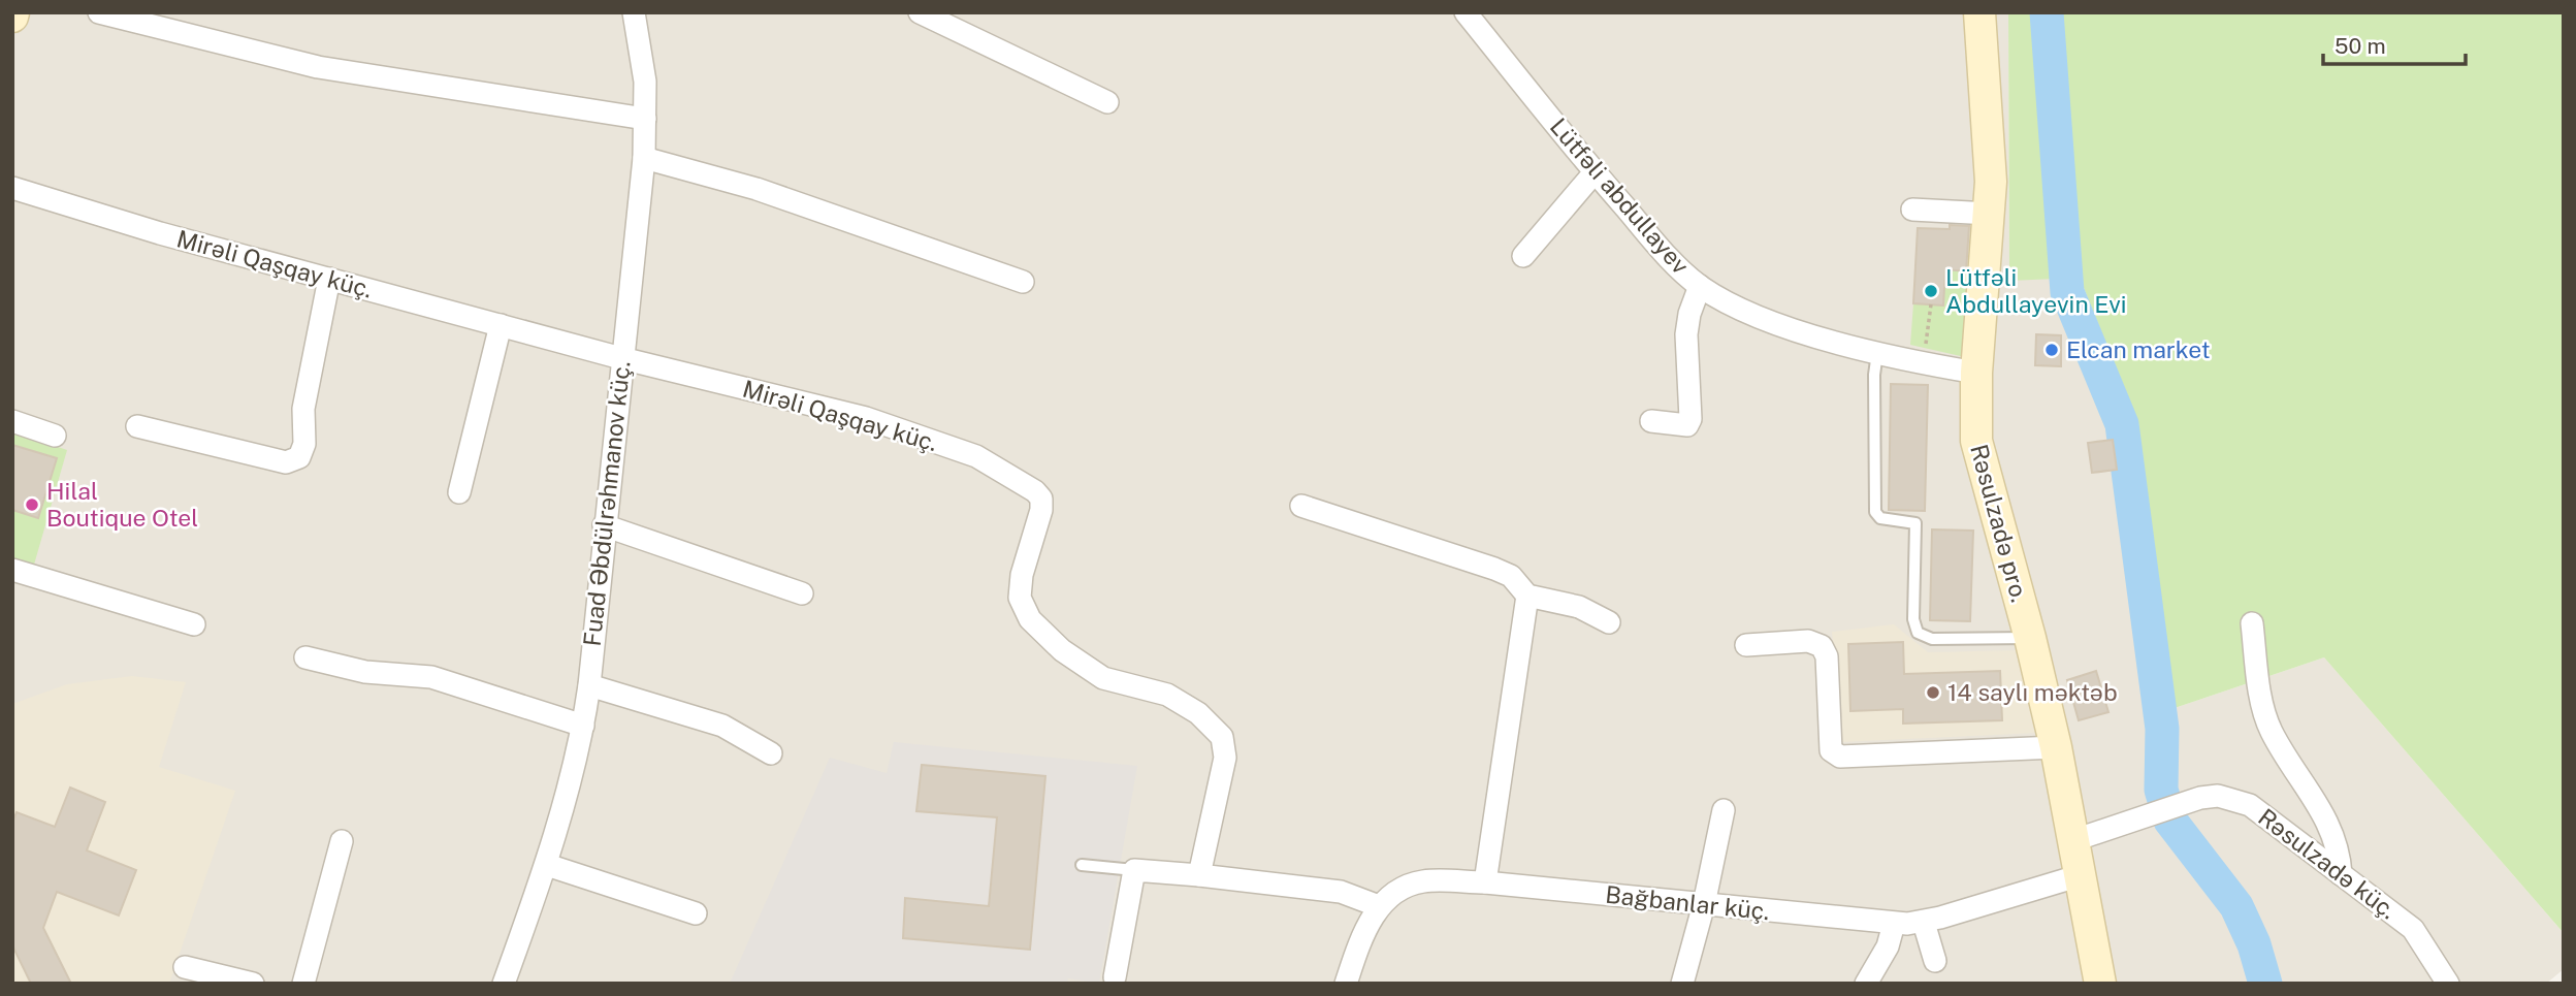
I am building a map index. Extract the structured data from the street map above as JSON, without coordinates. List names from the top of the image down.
{
  "streets": {
    "street": [
      "Lütfəli abdullayev",
      "Mirəli Qaşqay küç.",
      "Fuad Əbdülrəhmanov küç.",
      "Rəsulzadə pro.",
      "Rəsulzadə küç.",
      "Bağbanlar küç."
    ]
  },
  "crossings": [
    ["Lütfəli abdullayev", "Rəsulzadə pro."],
    ["Mirəli Qaşqay küç.", "Fuad Əbdülrəhmanov küç."],
    ["Rəsulzadə pro.", "Rəsulzadə küç."],
    ["Rəsulzadə pro.", "Bağbanlar küç."]
  ],
  "places": [
    "Lütfəli Abdullayevin Evi",
    "Elcan market",
    "Hilal Boutique Otel",
    "14 saylı məktəb"
  ],
  "scale_bar": "50 m"
}
